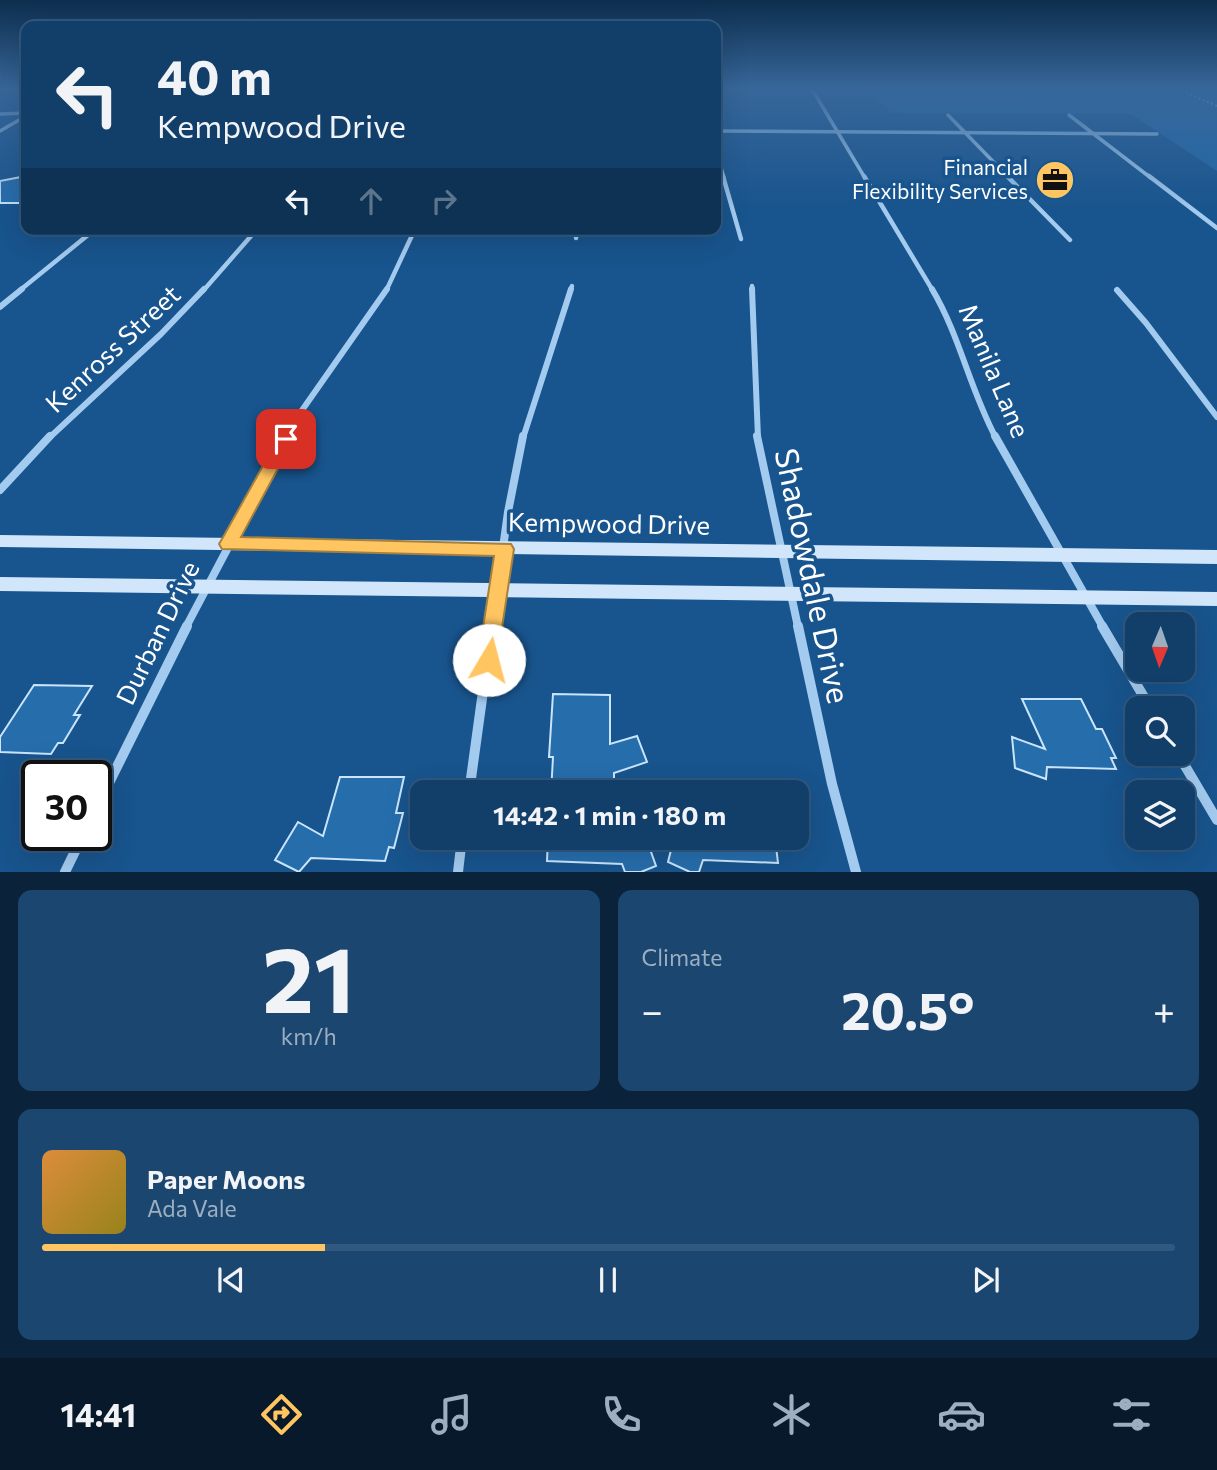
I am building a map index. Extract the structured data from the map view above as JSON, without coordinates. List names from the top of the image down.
{
  "streets": {
    "main road": ["Kempwood Drive"],
    "street": [
      "Kenross Street",
      "Manila Lane",
      "Shadowdale Drive",
      "Durban Drive"
    ]
  },
  "crossings": [
    ["Manila Lane", "Kempwood Drive"],
    ["Kempwood Drive", "Shadowdale Drive"],
    ["Kempwood Drive", "Durban Drive"]
  ],
  "places": {
    "office": ["Financial Flexibility Services"]
  },
  "north": "bottom",
  "page": {
    "turn": ["40 m", "Kempwood Drive"],
    "limit": "30",
    "trip": "14:42 · 1 min · 180 m",
    "tile": [
      ["21", "km/h"],
      "Climate"
    ],
    "heat": ["−", "20.5°", "+"],
    "song": ["Paper Moons", "Ada Vale"],
    "tabs": "14:41"
  }
}
